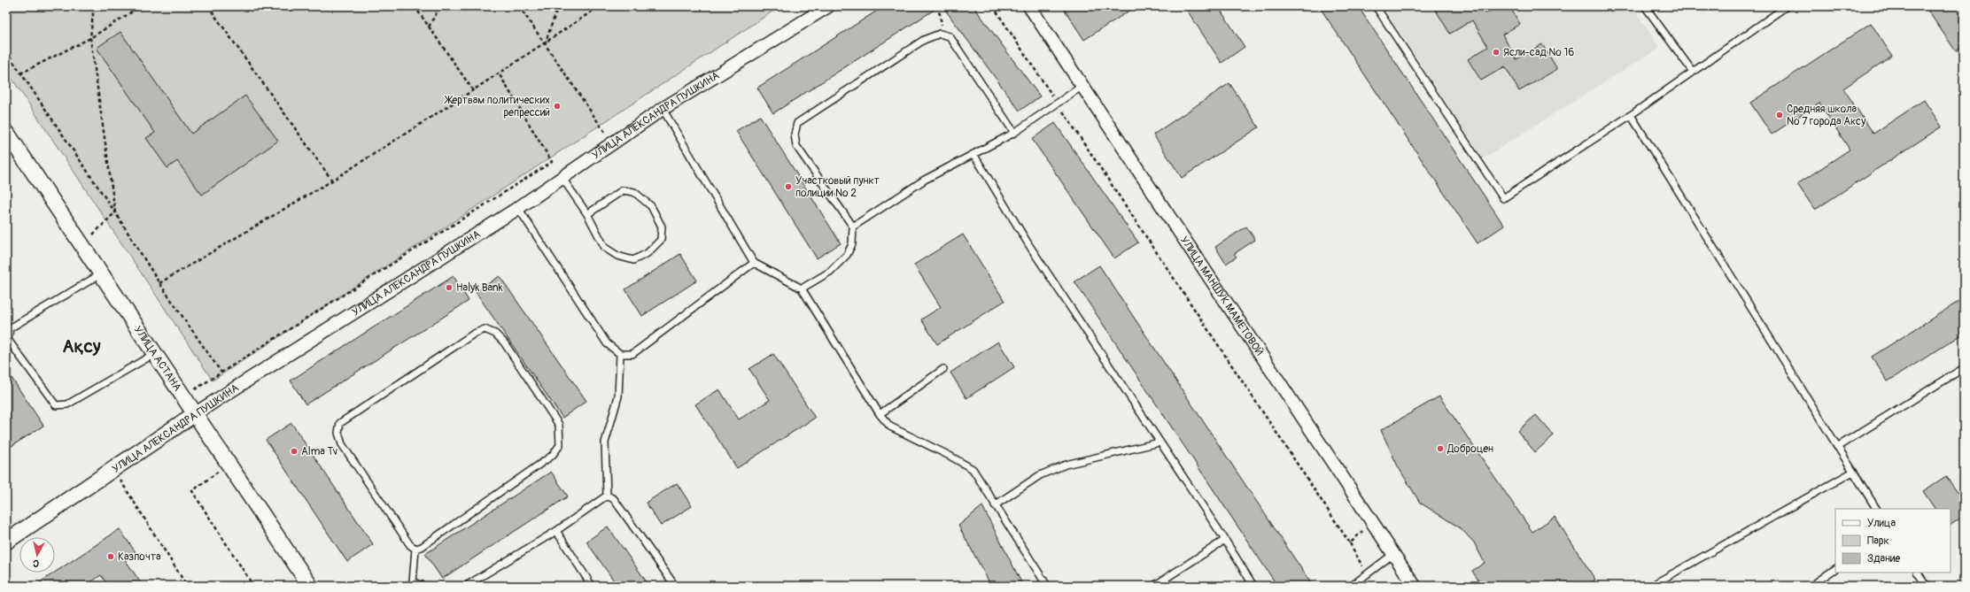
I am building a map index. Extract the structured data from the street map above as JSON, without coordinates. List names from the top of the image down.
{
  "streets": {
    "street": ["УЛИЦА АЛЕКСАНДРА ПУШКИНА", "УЛИЦА МАНШУК МАМЕТОВОЙ", "УЛИЦА АСТАНА"]
  },
  "crossings": [
    ["УЛИЦА АЛЕКСАНДРА ПУШКИНА", "УЛИЦА АСТАНА"]
  ],
  "districts": ["Ақсу"],
  "places": [
    "Ясли-сад № 16",
    "Жертвам политических репрессий",
    "Средняя школа № 7 города Аксу",
    "Участковый пункт полиции № 2",
    "Halyk Bank",
    "Доброцен",
    "Alma Tv",
    "Казпочта"
  ],
  "legend": ["Улица", "Парк", "Здание"],
  "north": "bottom"
}
